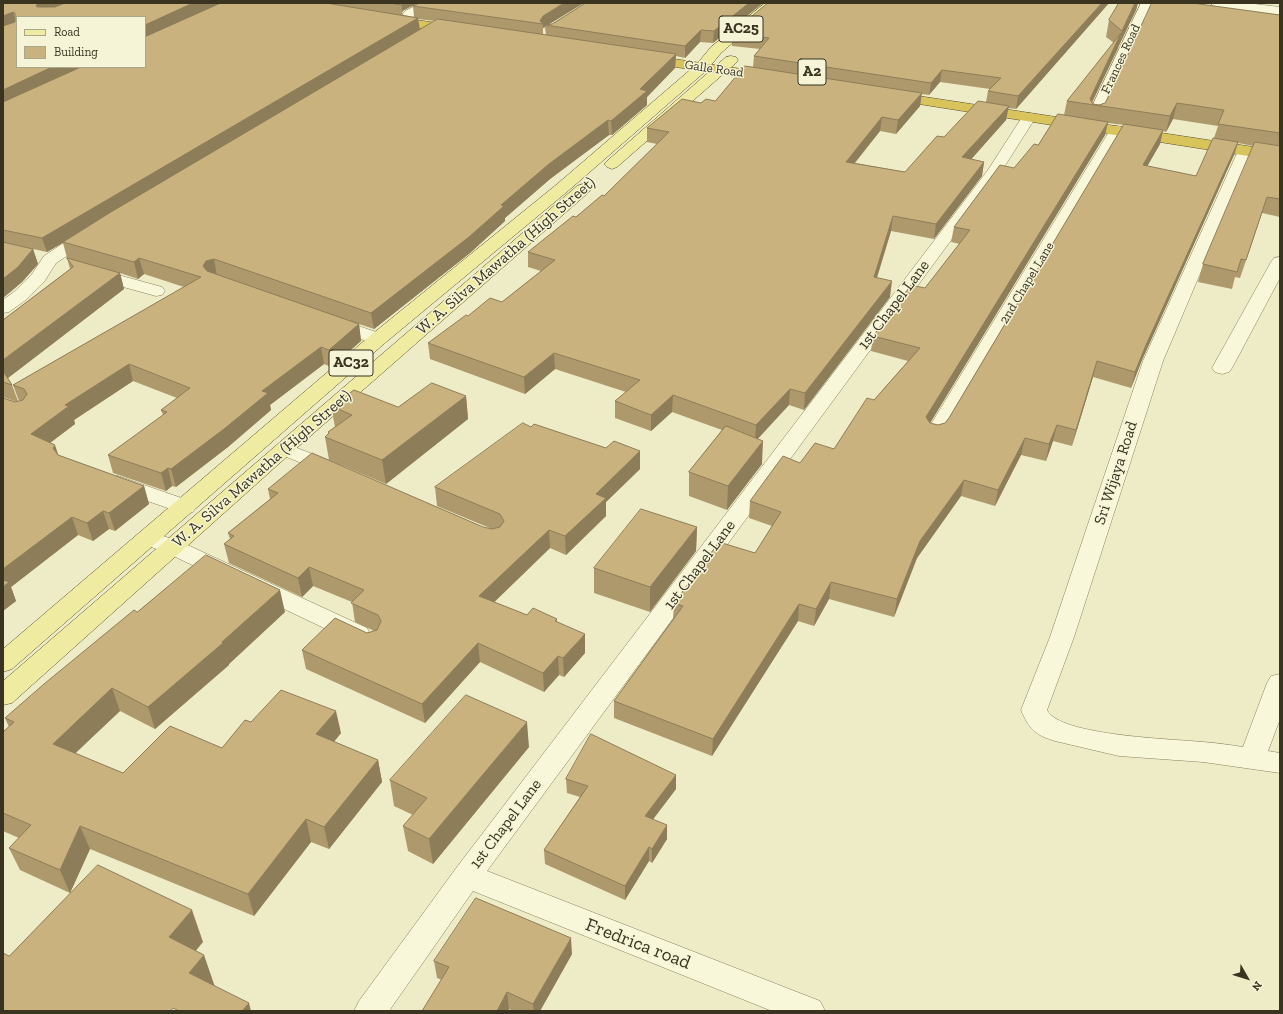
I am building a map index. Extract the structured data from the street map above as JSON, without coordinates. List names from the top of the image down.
{
  "streets": {
    "highway": ["Galle Road", "A2"],
    "main road": ["AC25", "W. A. Silva Mawatha (High Street)", "AC32"],
    "street": [
      "Frances Road",
      "2nd Chapel Lane",
      "1st Chapel Lane",
      "Sri Wijaya Road",
      "Fredrica road"
    ]
  },
  "crossings": [
    ["AC25", "Galle Road"],
    ["AC25", "W. A. Silva Mawatha (High Street)"],
    ["Galle Road", "W. A. Silva Mawatha (High Street)"],
    ["1st Chapel Lane", "Fredrica road"]
  ],
  "legend": ["Road", "Building"],
  "north": "bottom right"
}
